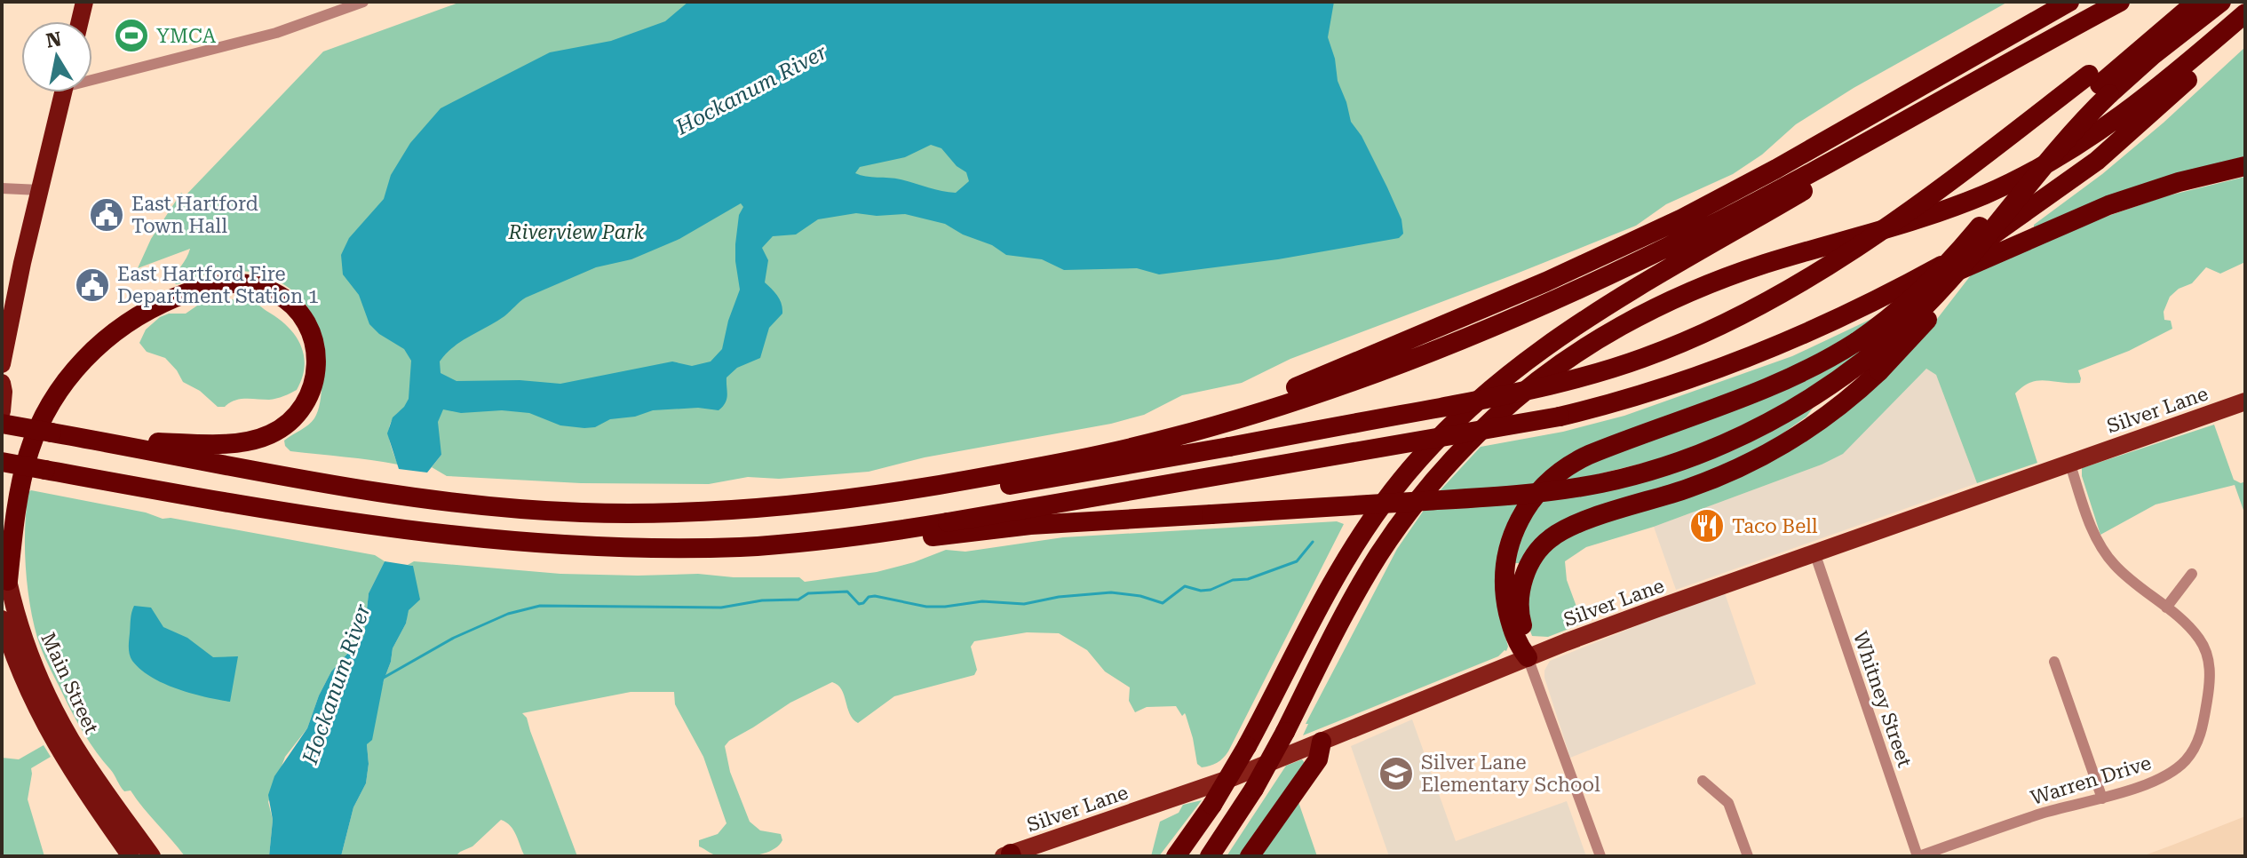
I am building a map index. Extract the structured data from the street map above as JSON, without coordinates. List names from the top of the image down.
{
  "streets": {
    "highway": ["Main Street"],
    "main road": ["Silver Lane"],
    "street": ["Whitney Street", "Warren Drive"]
  },
  "crossings": [
    ["Silver Lane", "Whitney Street"],
    ["Silver Lane", "Warren Drive"],
    ["Whitney Street", "Warren Drive"]
  ],
  "water": ["Hockanum River"],
  "parks": ["Riverview Park"],
  "places": {
    "sports": ["YMCA"],
    "public building": ["East Hartford Town Hall", "East Hartford Fire Department Station 1"],
    "restaurant": ["Taco Bell"],
    "school or university": ["Silver Lane Elementary School"]
  },
  "north": "top"
}
